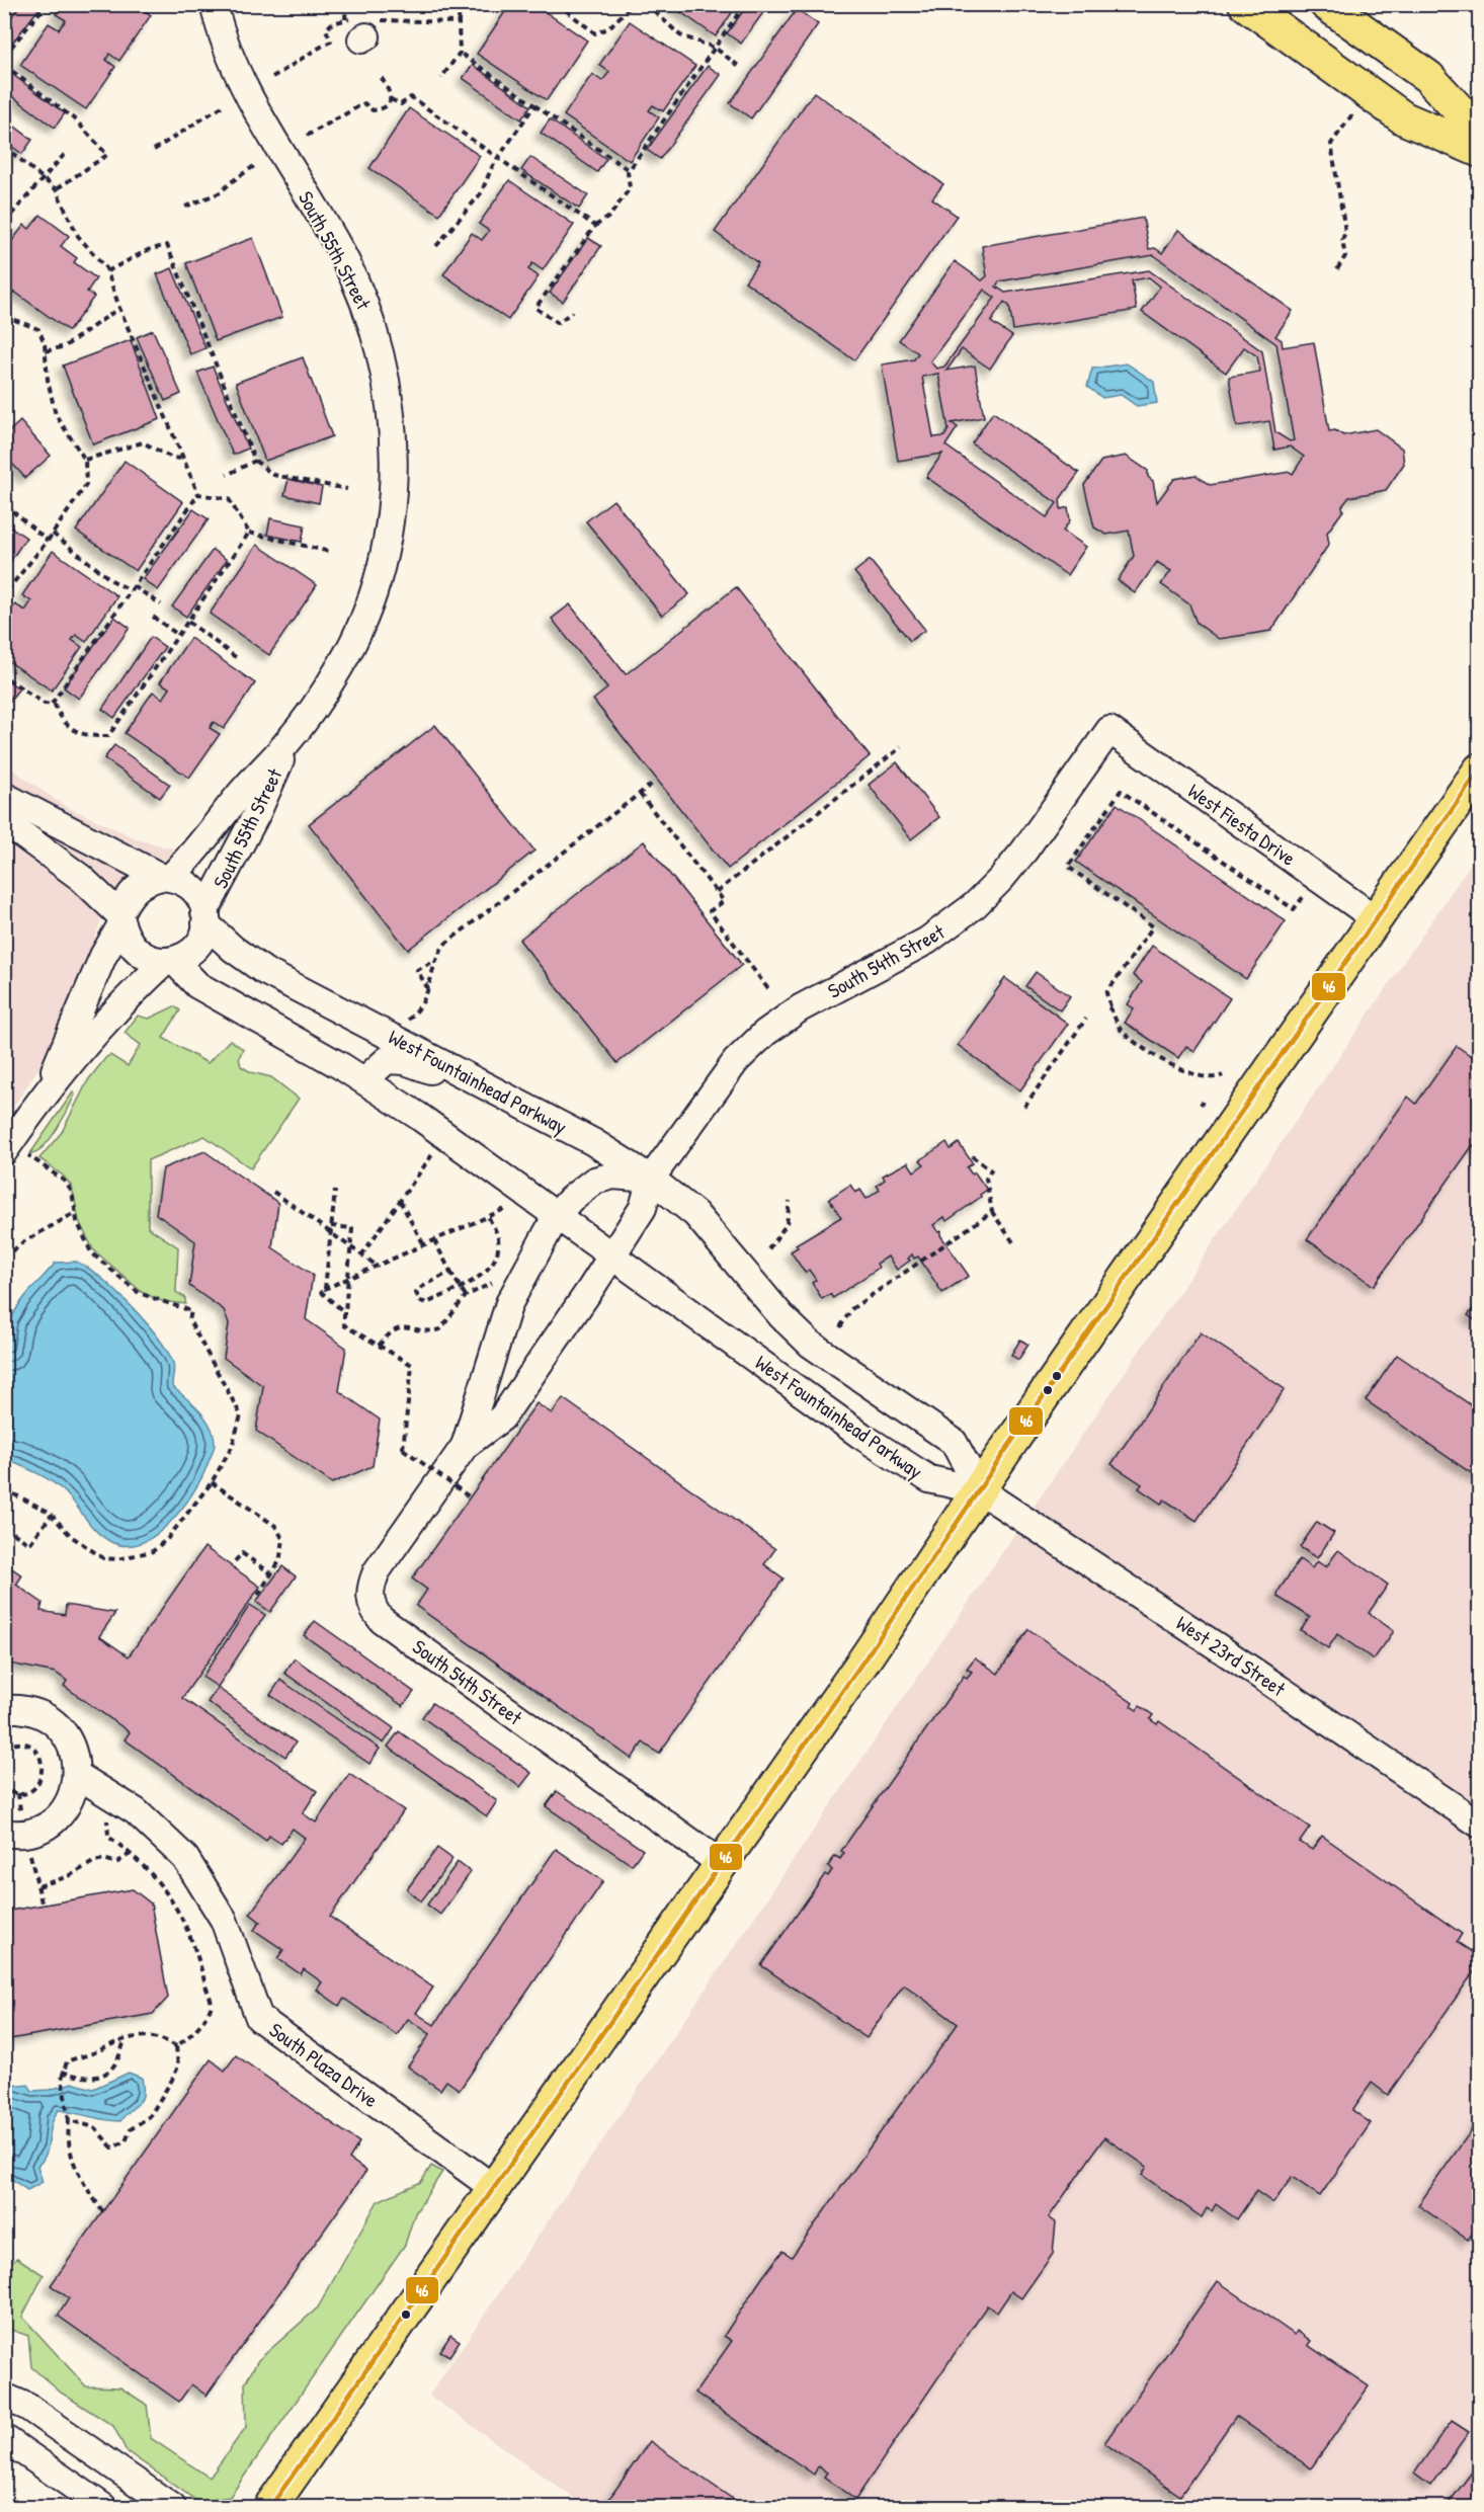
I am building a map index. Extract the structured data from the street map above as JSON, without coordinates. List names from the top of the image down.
{
  "streets": {
    "street": [
      "South 55th Street",
      "West Fiesta Drive",
      "South 54th Street",
      "West Fountainhead Parkway",
      "West 23rd Street",
      "South Plaza Drive"
    ]
  },
  "crossings": [
    ["South 55th Street", "West Fountainhead Parkway"],
    ["West Fiesta Drive", "South 54th Street"],
    ["South 54th Street", "West Fountainhead Parkway"],
    ["West Fountainhead Parkway", "West 23rd Street"]
  ],
  "lines": ["transit line 46"]
}
